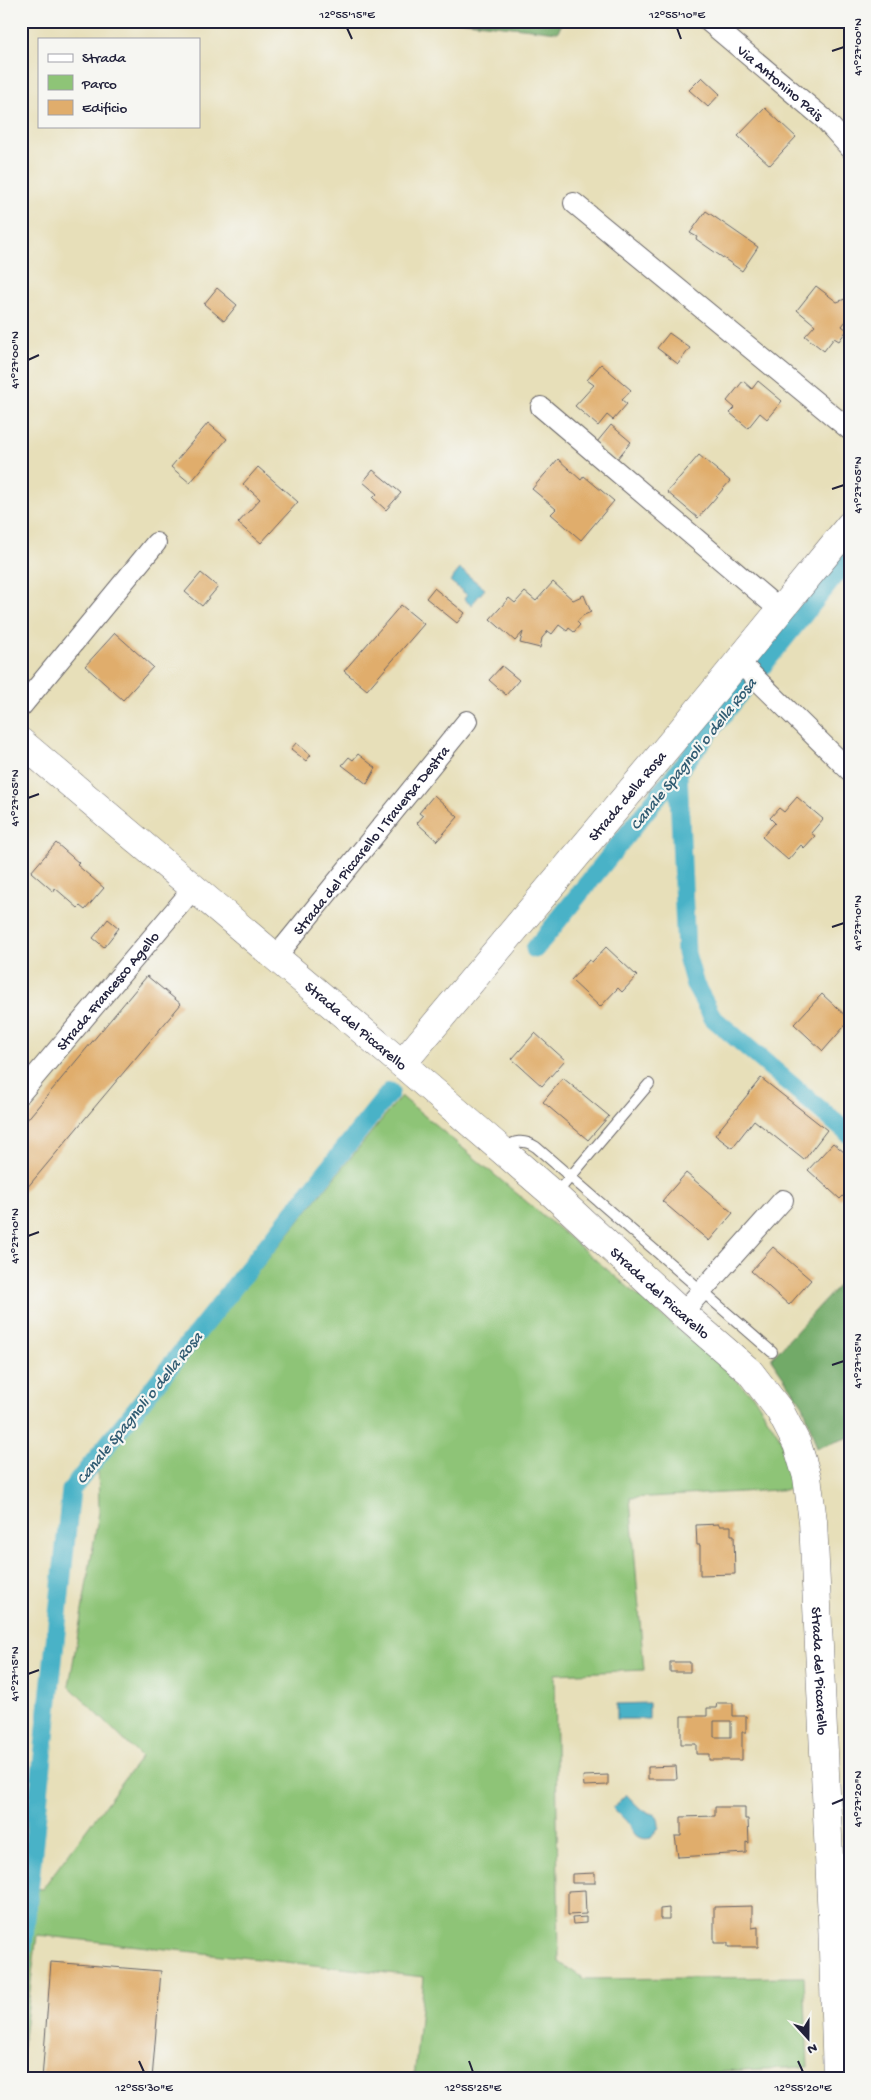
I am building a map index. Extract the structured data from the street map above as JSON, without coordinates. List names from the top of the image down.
{
  "streets": {
    "street": [
      "Via Antonino Pais",
      "Strada della Rosa",
      "Strada del Piccarello I Traversa Destra",
      "Strada Francesco Agello",
      "Strada del Piccarello"
    ]
  },
  "crossings": [
    ["Strada della Rosa", "Strada del Piccarello"],
    ["Strada del Piccarello I Traversa Destra", "Strada del Piccarello"],
    ["Strada Francesco Agello", "Strada del Piccarello"]
  ],
  "water": ["Canale Spagnoli o della Rosa"],
  "legend": ["Strada", "Parco", "Edificio"],
  "north": "bottom",
  "coordinates": [
    "12°55'15\"E",
    "12°55'10\"E",
    "41°27'00\"N",
    "41°27'05\"N",
    "41°27'10\"N",
    "41°27'15\"N",
    "41°27'20\"N",
    "12°55'30\"E",
    "12°55'25\"E",
    "12°55'20\"E"
  ]
}
